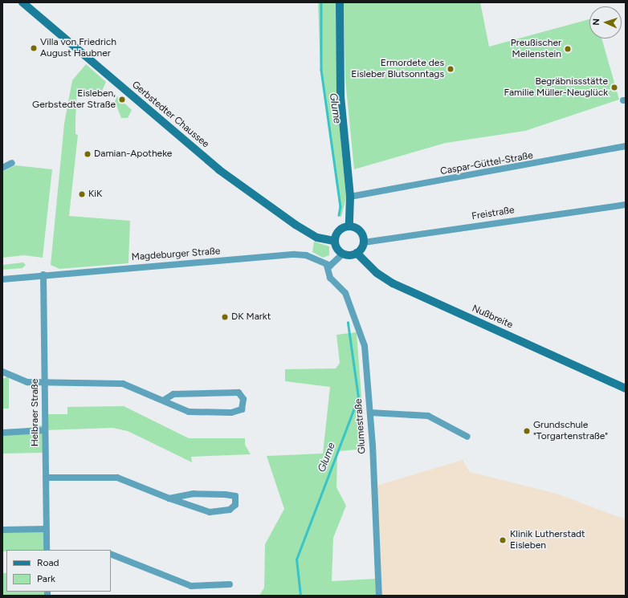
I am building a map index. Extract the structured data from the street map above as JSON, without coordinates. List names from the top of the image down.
{
  "streets": {
    "main road": ["Gerbstedter Chaussee", "Nußbreite"],
    "street": [
      "Caspar-Güttel-Straße",
      "Freistraße",
      "Magdeburger Straße",
      "Helbraer Straße",
      "Glumestraße"
    ]
  },
  "crossings": [
    ["Gerbstedter Chaussee", "Freistraße"],
    ["Gerbstedter Chaussee", "Nußbreite"],
    ["Freistraße", "Nußbreite"],
    ["Magdeburger Straße", "Helbraer Straße"],
    ["Magdeburger Straße", "Glumestraße"]
  ],
  "water": ["Glume"],
  "places": [
    "Villa von Friedrich August Haubner",
    "Preußischer Meilenstein",
    "Ermordete des Eisleber Blutsonntags",
    "Begräbnissstätte Familie Müller-Neuglück",
    "Eisleben, Gerbstedter Straße",
    "Damian-Apotheke",
    "KiK",
    "DK Markt",
    "Grundschule \"Torgartenstraße\"",
    "Klinik Lutherstadt Eisleben"
  ],
  "legend": ["Road", "Park"],
  "north": "left"
}
